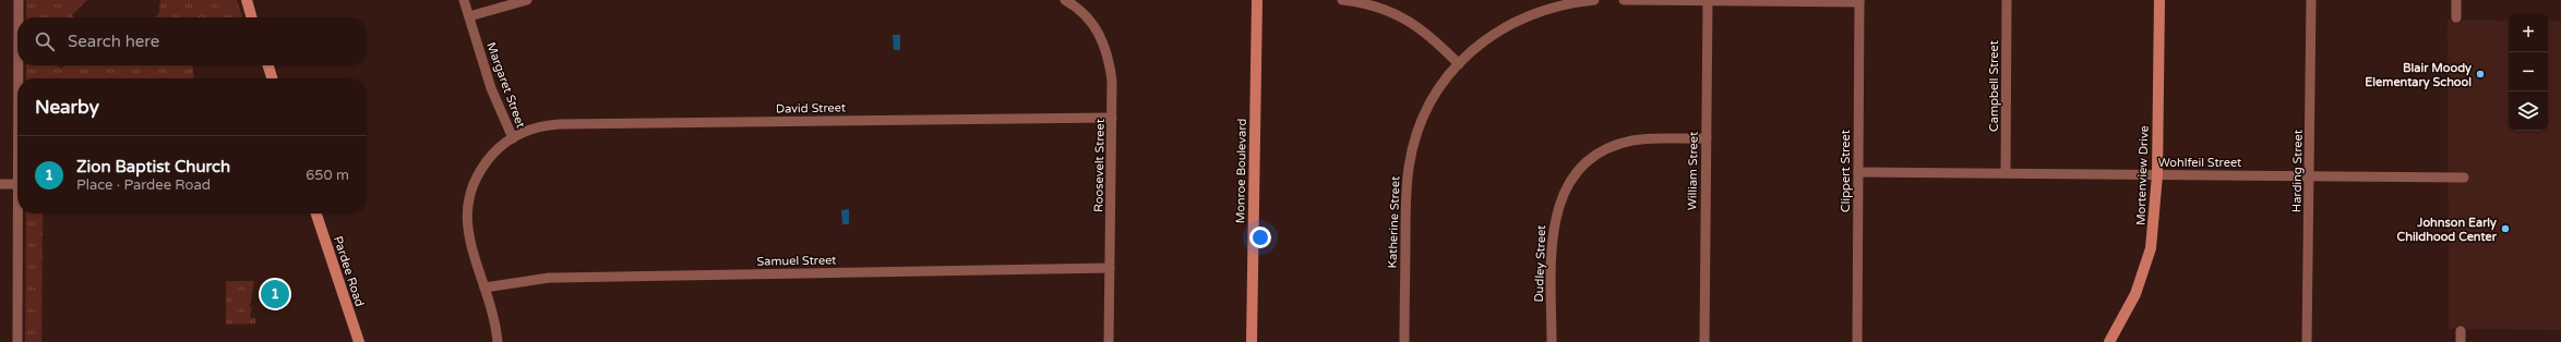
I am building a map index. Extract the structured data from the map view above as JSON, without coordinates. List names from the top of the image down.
{
  "streets": {
    "street": [
      "Margaret Street",
      "Campbell Street",
      "David Street",
      "Wohlfeil Street",
      "Roosevelt Street",
      "Monroe Boulevard",
      "William Street",
      "Clippert Street",
      "Harding Street",
      "Mortenview Drive",
      "Katherine Street",
      "Samuel Street",
      "Dudley Street",
      "Pardee Road"
    ]
  },
  "crossings": [
    ["Margaret Street", "David Street"],
    ["Margaret Street", "Samuel Street"],
    ["Campbell Street", "Wohlfeil Street"],
    ["David Street", "Roosevelt Street"],
    ["Wohlfeil Street", "Clippert Street"],
    ["Wohlfeil Street", "Harding Street"],
    ["Wohlfeil Street", "Mortenview Drive"],
    ["Roosevelt Street", "Samuel Street"],
    ["William Street", "Dudley Street"]
  ],
  "places": ["Blair Moody Elementary School", "Johnson Early Childhood Center"],
  "page": {
    "map_buttons": ["+", "−"],
    "search": "Search here",
    "heading": "Nearby",
    "list": [
      {
        "mark": "1",
        "name": "Zion Baptist Church",
        "note": "Place · Pardee Road",
        "value": "650 m"
      }
    ],
    "pins": "1"
  }
}
